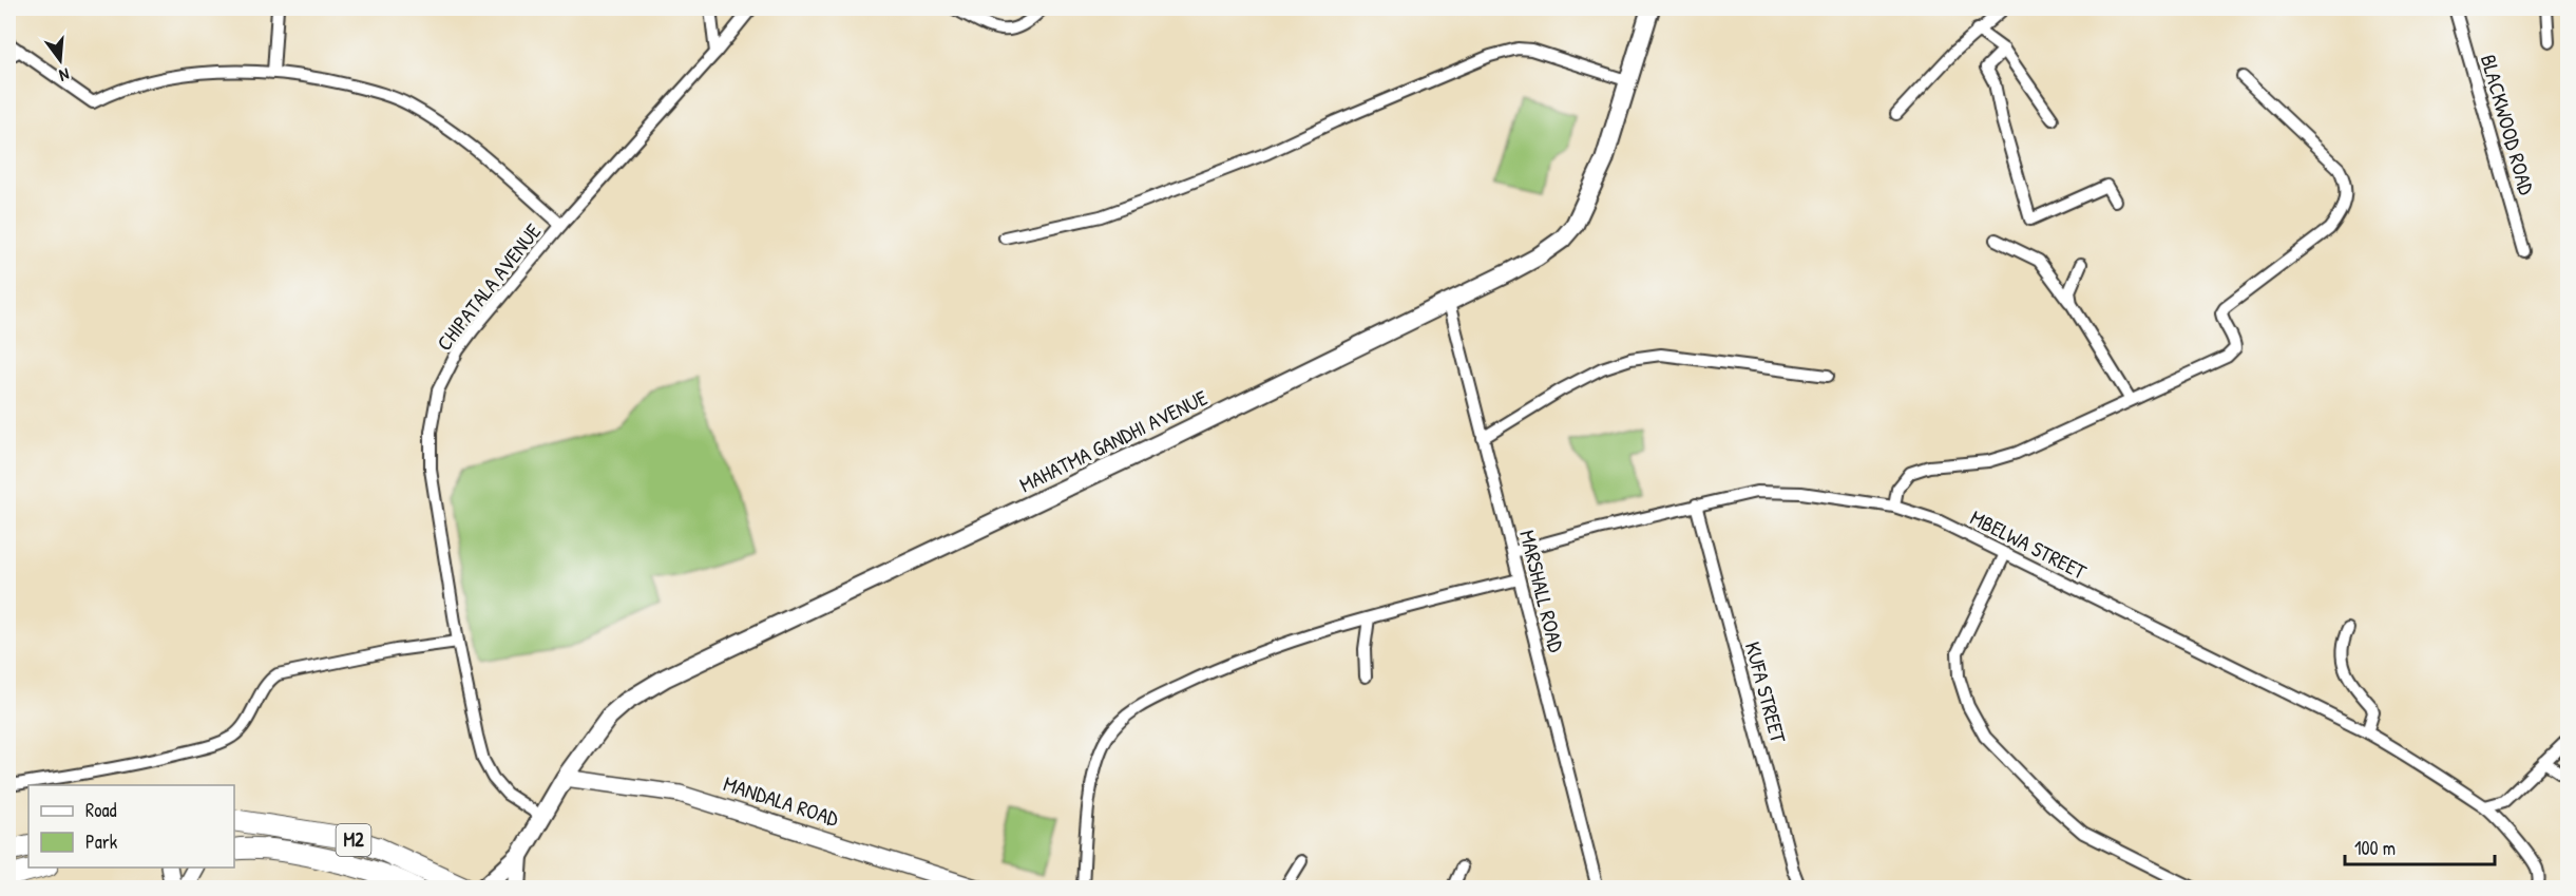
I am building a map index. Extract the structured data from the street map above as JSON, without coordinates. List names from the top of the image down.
{
  "streets": {
    "highway": ["M2"],
    "main road": ["MAHATMA GANDHI AVENUE"],
    "street": [
      "BLACKWOOD ROAD",
      "CHIPATALA AVENUE",
      "MBELWA STREET",
      "MARSHALL ROAD",
      "KUFA STREET",
      "MANDALA ROAD"
    ]
  },
  "crossings": [
    ["CHIPATALA AVENUE", "MAHATMA GANDHI AVENUE"],
    ["MAHATMA GANDHI AVENUE", "MARSHALL ROAD"],
    ["MAHATMA GANDHI AVENUE", "MANDALA ROAD"],
    ["MBELWA STREET", "MARSHALL ROAD"],
    ["MBELWA STREET", "KUFA STREET"]
  ],
  "legend": ["Road", "Park"],
  "scale_bar": "100 m",
  "north": "bottom"
}
